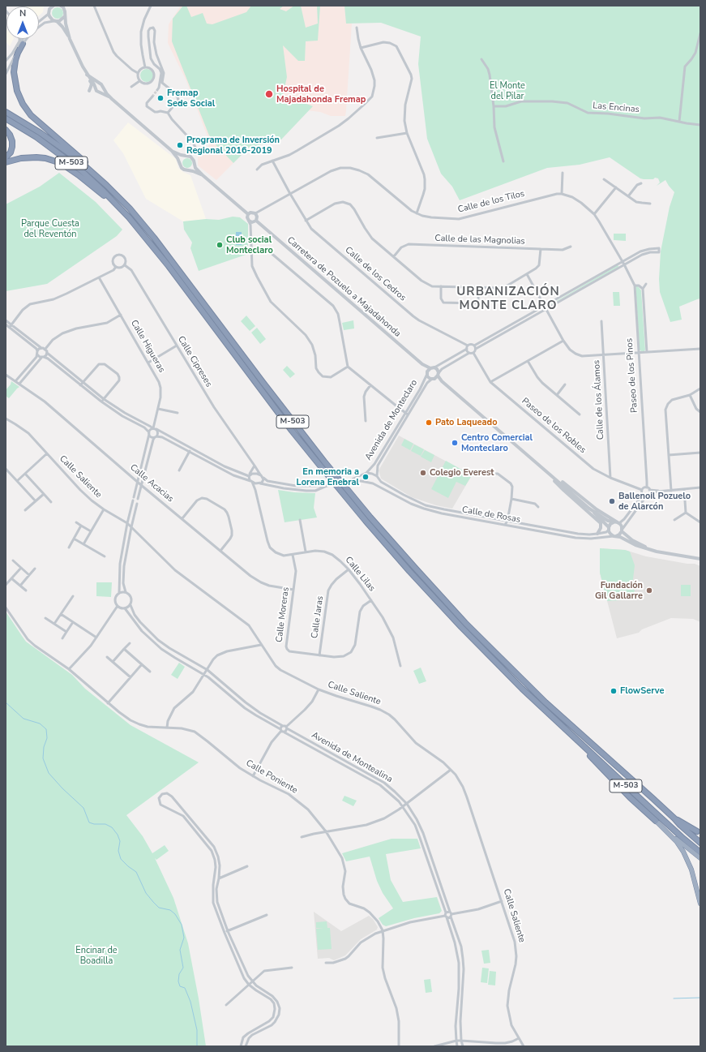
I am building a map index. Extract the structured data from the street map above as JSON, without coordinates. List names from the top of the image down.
{
  "streets": {
    "highway": ["M-503"],
    "street": [
      "Las Encinas",
      "Calle de los Tilos",
      "Calle de las Magnolias",
      "Calle de los Cedros",
      "Carretera de Pozuelo a Majadahonda",
      "Calle Higueras",
      "Calle Cipreses",
      "Paseo de los Pinos",
      "Calle de los Álamos",
      "Avenida de Monteclaro",
      "Paseo de los Robles",
      "Calle Saliente",
      "Calle Acacias",
      "Calle de Rosas",
      "Calle Lilas",
      "Calle Moreras",
      "Calle Jaras",
      "Avenida de Montealina",
      "Calle Poniente"
    ]
  },
  "crossings": [
    ["Calle de los Tilos", "Calle de los Cedros"],
    ["Calle de los Tilos", "Carretera de Pozuelo a Majadahonda"],
    ["Calle de los Tilos", "Paseo de los Pinos"],
    ["Calle de los Cedros", "Paseo de los Robles"],
    ["Carretera de Pozuelo a Majadahonda", "Avenida de Monteclaro"],
    ["Paseo de los Pinos", "Paseo de los Robles"],
    ["Calle de los Álamos", "Paseo de los Robles"],
    ["Avenida de Monteclaro", "Calle de Rosas"],
    ["Calle Acacias", "Calle Moreras"],
    ["Calle Lilas", "Calle Moreras"],
    ["Calle Lilas", "Calle Jaras"],
    ["Calle Moreras", "Calle Jaras"]
  ],
  "districts": ["URBANIZACIÓN MONTE CLARO"],
  "parks": ["El Monte del Pilar", "Parque Cuesta del Reventón", "Encinar de Boadilla"],
  "places": [
    "Hospital de Majadahonda Fremap",
    "Fremap Sede Social",
    "Programa de Inversión Regional 2016-2019",
    "Club social Monteclaro",
    "Pato Laqueado",
    "Centro Comercial Monteclaro",
    "Colegio Everest",
    "En memoria a Lorena Enebral",
    "Ballenoil Pozuelo de Alarcón",
    "Fundación Gil Gallarre",
    "FlowServe"
  ],
  "north": "top"
}
